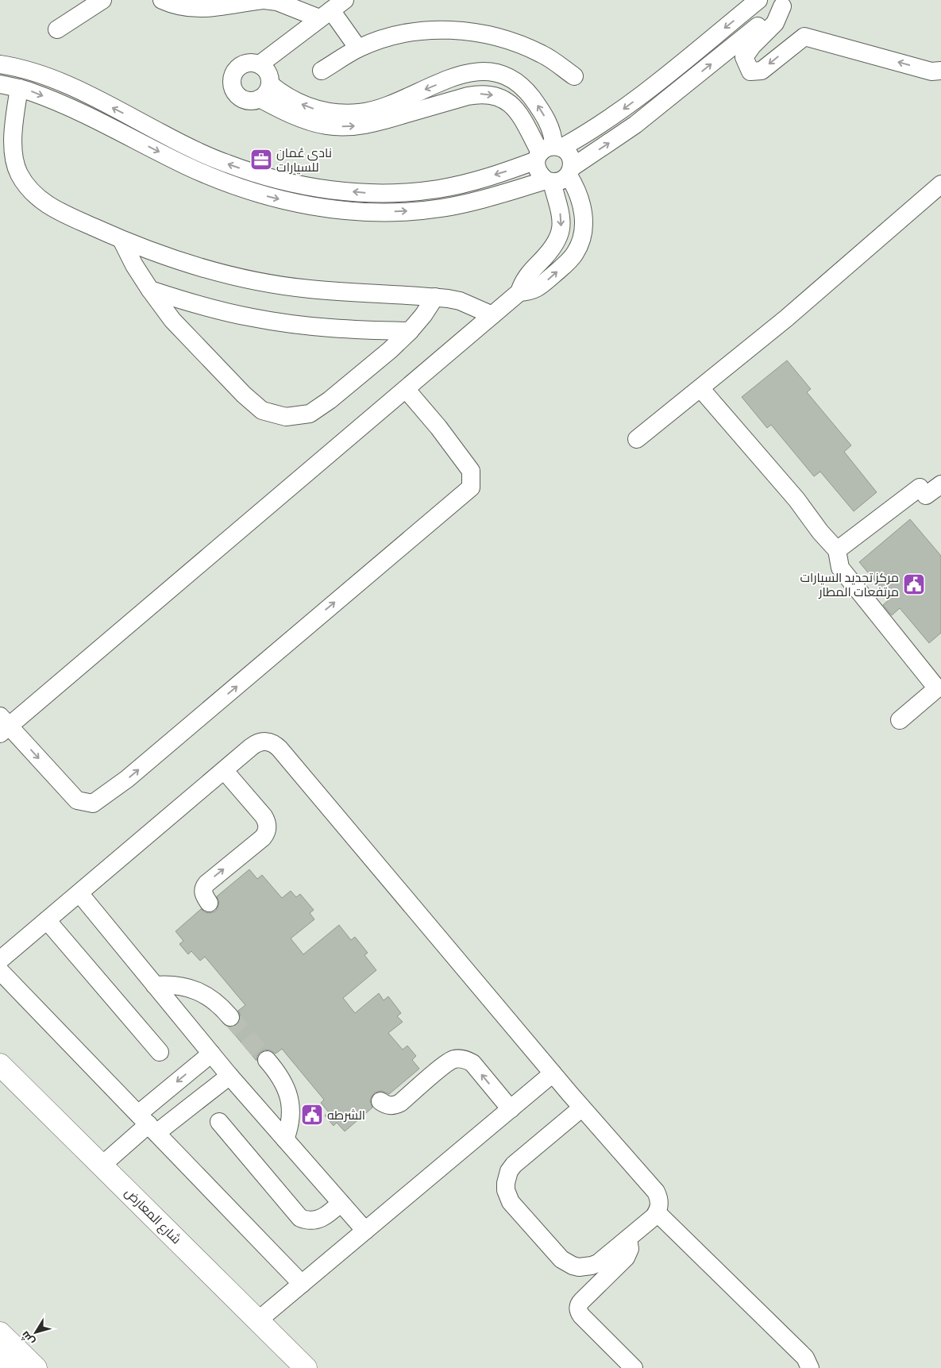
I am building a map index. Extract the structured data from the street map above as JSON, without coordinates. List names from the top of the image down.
{
  "streets": {
    "main road": ["شارع المعارض"]
  },
  "places": {
    "office": ["نادي عُمان للسيارات"],
    "public building": ["مركز تجديد السيارات مرتفعات المطار", "الشرطه"]
  },
  "north": "bottom left"
}
